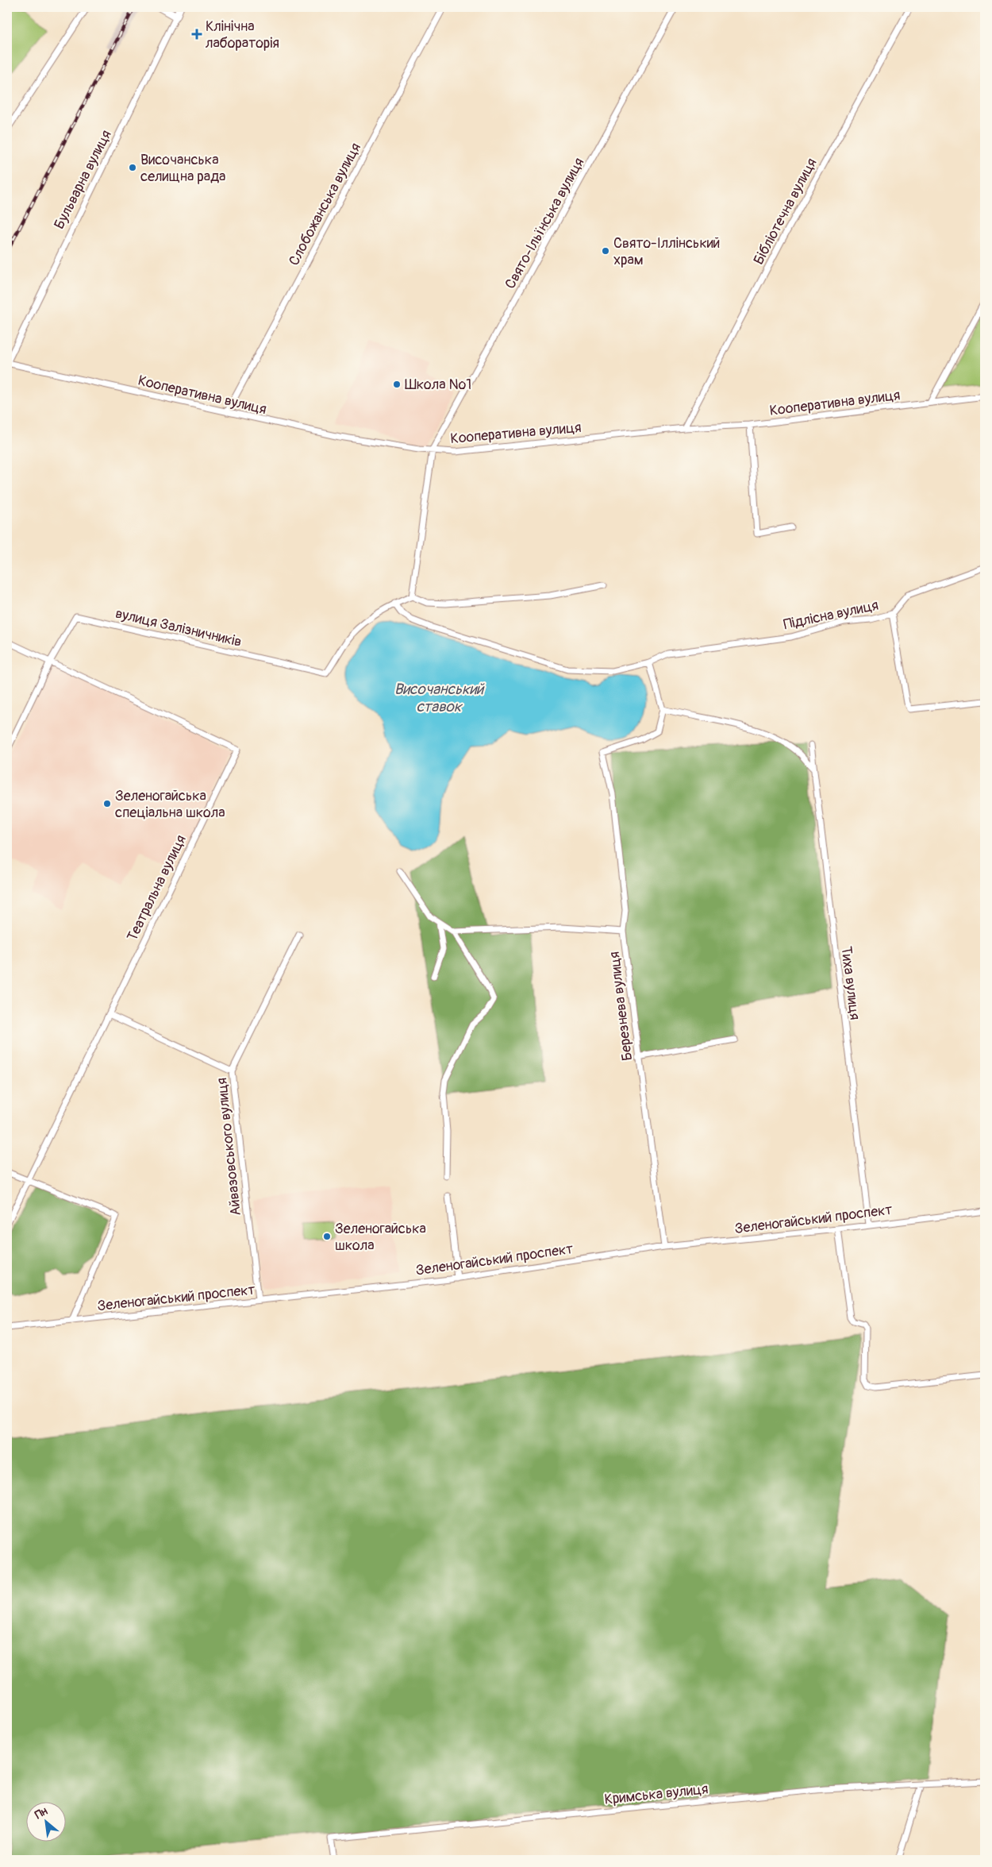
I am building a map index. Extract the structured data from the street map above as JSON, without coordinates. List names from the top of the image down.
{
  "streets": {
    "street": [
      "Бульварна вулиця",
      "Слобожанська вулиця",
      "Бібліотечна вулиця",
      "Свято-Ільїнська вулиця",
      "Кооперативна вулиця",
      "Підлісна вулиця",
      "вулиця Залізничників",
      "Театральна вулиця",
      "Тиха вулиця",
      "Березнева вулиця",
      "Айвазовського вулиця",
      "Зеленогайський проспект",
      "Кримська вулиця"
    ]
  },
  "crossings": [
    ["Бульварна вулиця", "Кооперативна вулиця"],
    ["Слобожанська вулиця", "Кооперативна вулиця"],
    ["Бібліотечна вулиця", "Кооперативна вулиця"],
    ["Свято-Ільїнська вулиця", "Кооперативна вулиця"],
    ["Підлісна вулиця", "вулиця Залізничників"],
    ["вулиця Залізничників", "Театральна вулиця"],
    ["Тиха вулиця", "Зеленогайський проспект"],
    ["Березнева вулиця", "Зеленогайський проспект"],
    ["Айвазовського вулиця", "Зеленогайський проспект"]
  ],
  "water": ["Височанський ставок"],
  "places": {
    "health": ["Клінічна лабораторія"],
    "other": [
      "Височанська селищна рада",
      "Свято-Іллінський храм",
      "Школа №1",
      "Зеленогайська спеціальна школа",
      "Зеленогайська школа"
    ]
  },
  "north": "top left"
}
